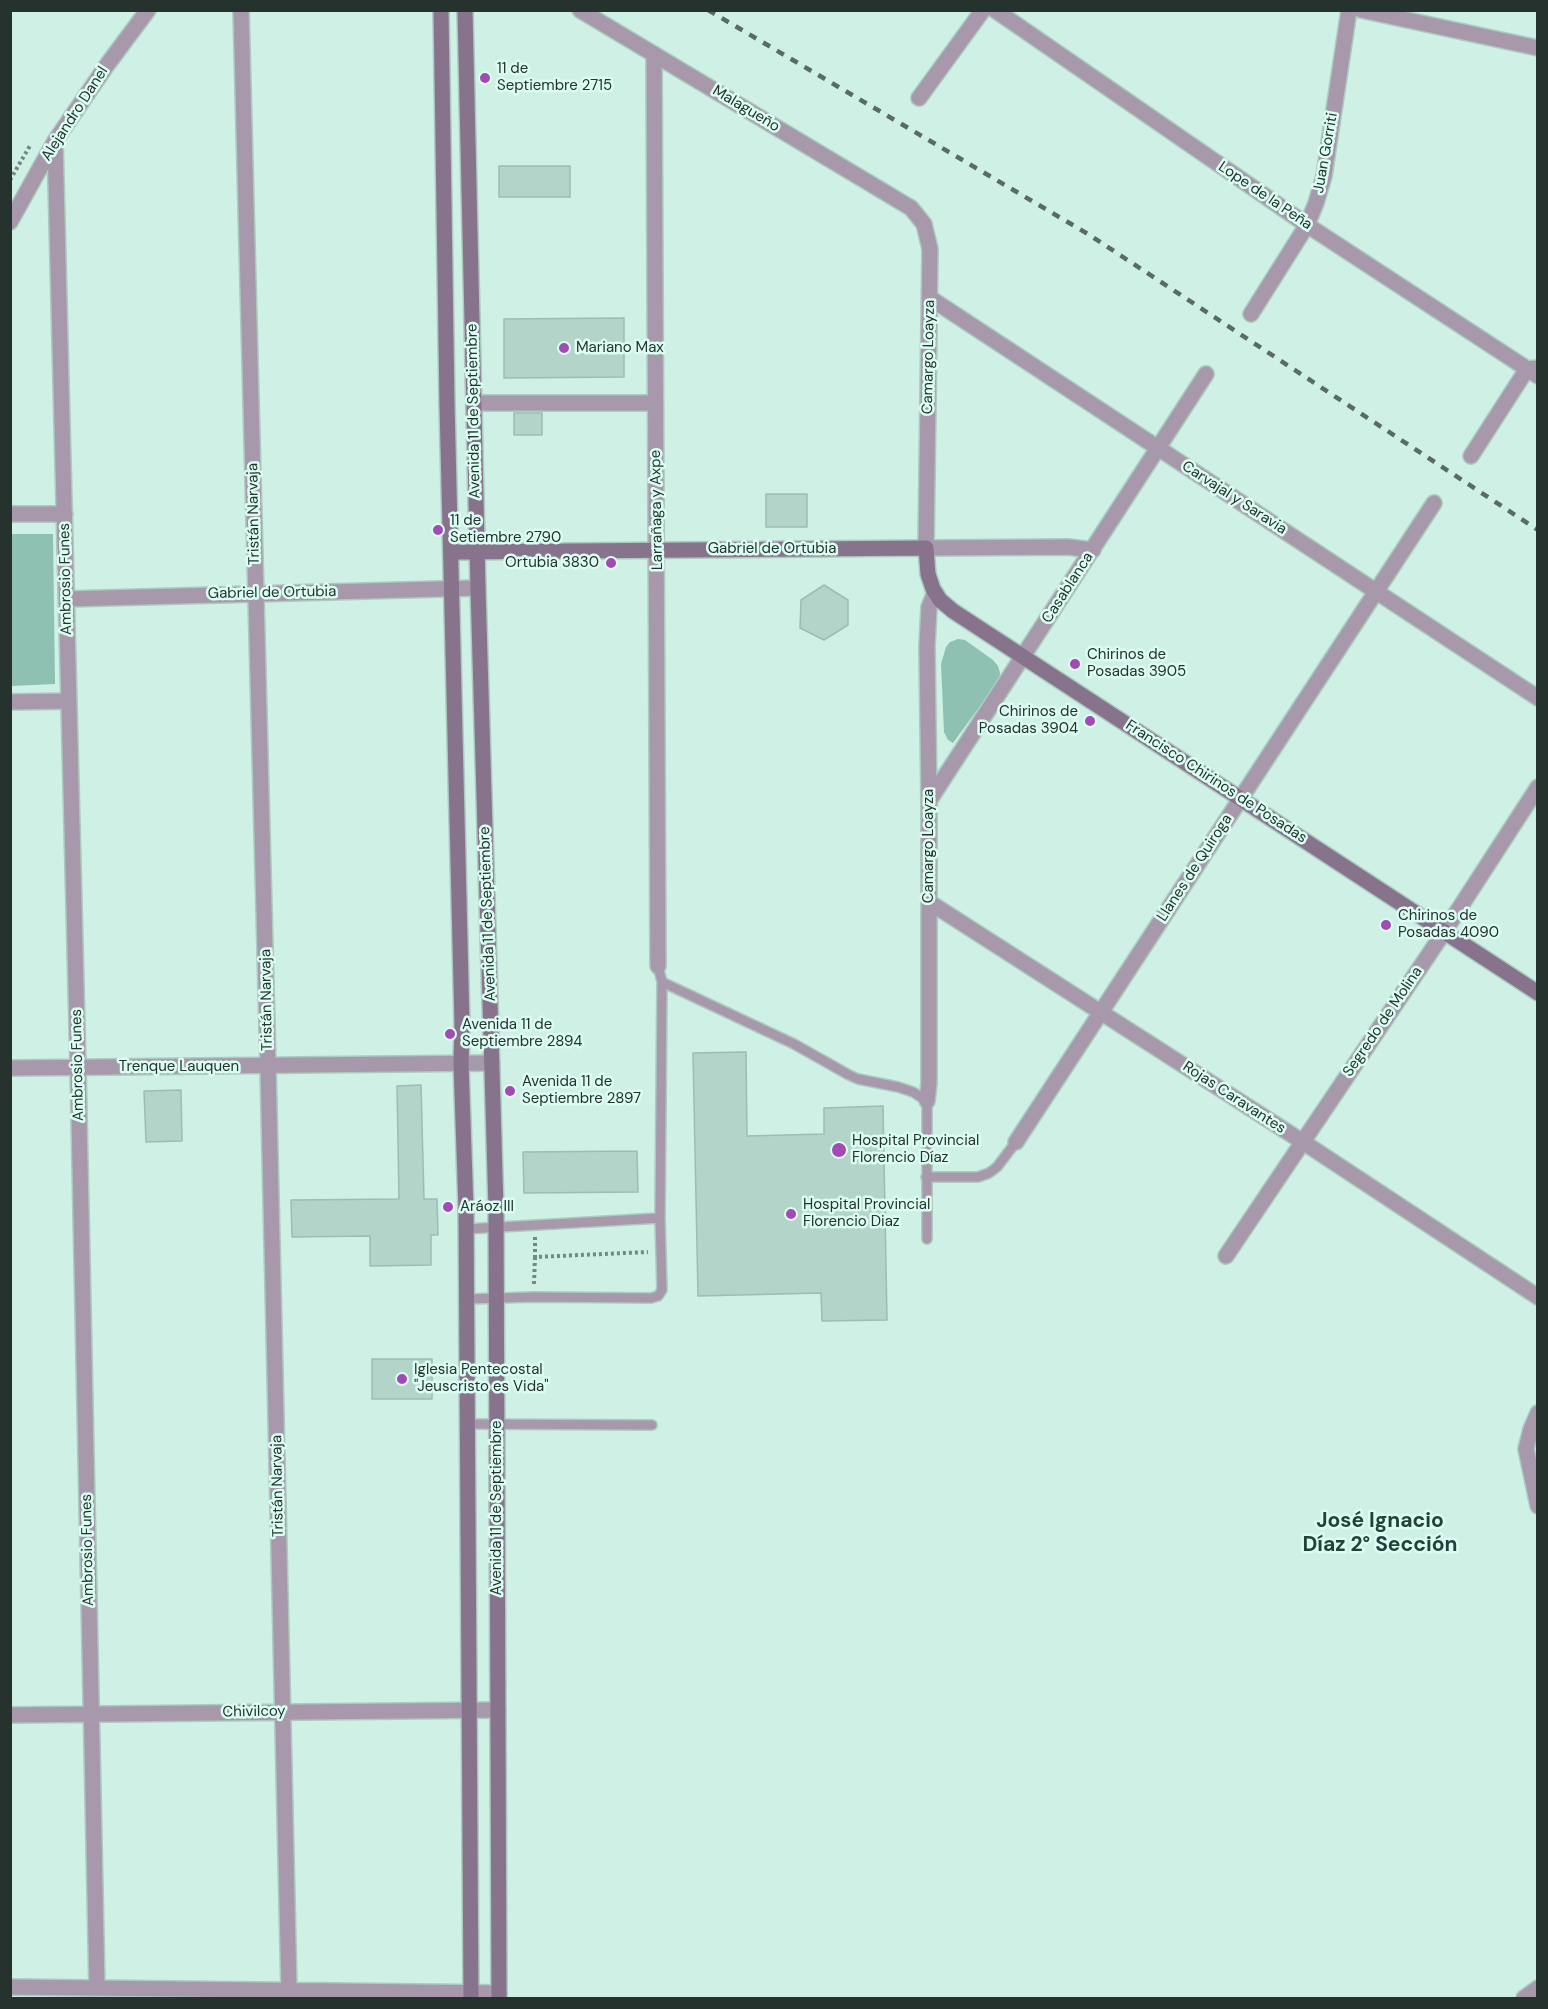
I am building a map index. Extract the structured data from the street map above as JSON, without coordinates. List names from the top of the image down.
{
  "streets": {
    "main road": ["Avenida 11 de Septiembre", "Gabriel de Ortubia", "Francisco Chirinos de Posadas"],
    "street": [
      "Malagueño",
      "Alejandro Danel",
      "Juan Gorriti",
      "Lope de la Peña",
      "Camargo Loayza",
      "Carvajal y Saravia",
      "Larrañaga y Axpe",
      "Tristán Narvaja",
      "Ambrosio Funes",
      "Casablanca",
      "Llanes de Quiroga",
      "Segredo de Molina",
      "Trenque Lauquen",
      "Rojas Caravantes",
      "Chivilcoy"
    ]
  },
  "crossings": [
    ["Malagueño", "Camargo Loayza"],
    ["Malagueño", "Larrañaga y Axpe"],
    ["Alejandro Danel", "Ambrosio Funes"],
    ["Juan Gorriti", "Lope de la Peña"],
    ["Camargo Loayza", "Carvajal y Saravia"],
    ["Camargo Loayza", "Gabriel de Ortubia"],
    ["Camargo Loayza", "Casablanca"],
    ["Camargo Loayza", "Francisco Chirinos de Posadas"],
    ["Camargo Loayza", "Rojas Caravantes"],
    ["Avenida 11 de Septiembre", "Gabriel de Ortubia"],
    ["Avenida 11 de Septiembre", "Trenque Lauquen"],
    ["Avenida 11 de Septiembre", "Chivilcoy"],
    ["Carvajal y Saravia", "Casablanca"],
    ["Carvajal y Saravia", "Llanes de Quiroga"],
    ["Larrañaga y Axpe", "Gabriel de Ortubia"],
    ["Tristán Narvaja", "Gabriel de Ortubia"],
    ["Tristán Narvaja", "Trenque Lauquen"],
    ["Tristán Narvaja", "Chivilcoy"],
    ["Gabriel de Ortubia", "Ambrosio Funes"],
    ["Gabriel de Ortubia", "Casablanca"],
    ["Gabriel de Ortubia", "Francisco Chirinos de Posadas"],
    ["Ambrosio Funes", "Trenque Lauquen"],
    ["Ambrosio Funes", "Chivilcoy"],
    ["Casablanca", "Francisco Chirinos de Posadas"],
    ["Francisco Chirinos de Posadas", "Llanes de Quiroga"],
    ["Francisco Chirinos de Posadas", "Segredo de Molina"],
    ["Llanes de Quiroga", "Rojas Caravantes"],
    ["Segredo de Molina", "Rojas Caravantes"]
  ],
  "districts": ["José Ignacio Díaz 2° Sección"],
  "places": [
    "11 de Septiembre 2715",
    "Mariano Max",
    "11 de Setiembre 2790",
    "Ortubia 3830",
    "Chirinos de Posadas 3905",
    "Chirinos de Posadas 3904",
    "Chirinos de Posadas 4090",
    "Avenida 11 de Septiembre 2894",
    "Avenida 11 de Septiembre 2897",
    "Hospital Provincial Florencio Díaz",
    "Aráoz III",
    "Hospital Provincial Florencio Diaz",
    "Iglesia Pentecostal \"Jeuscristo es Vida\""
  ]
}
